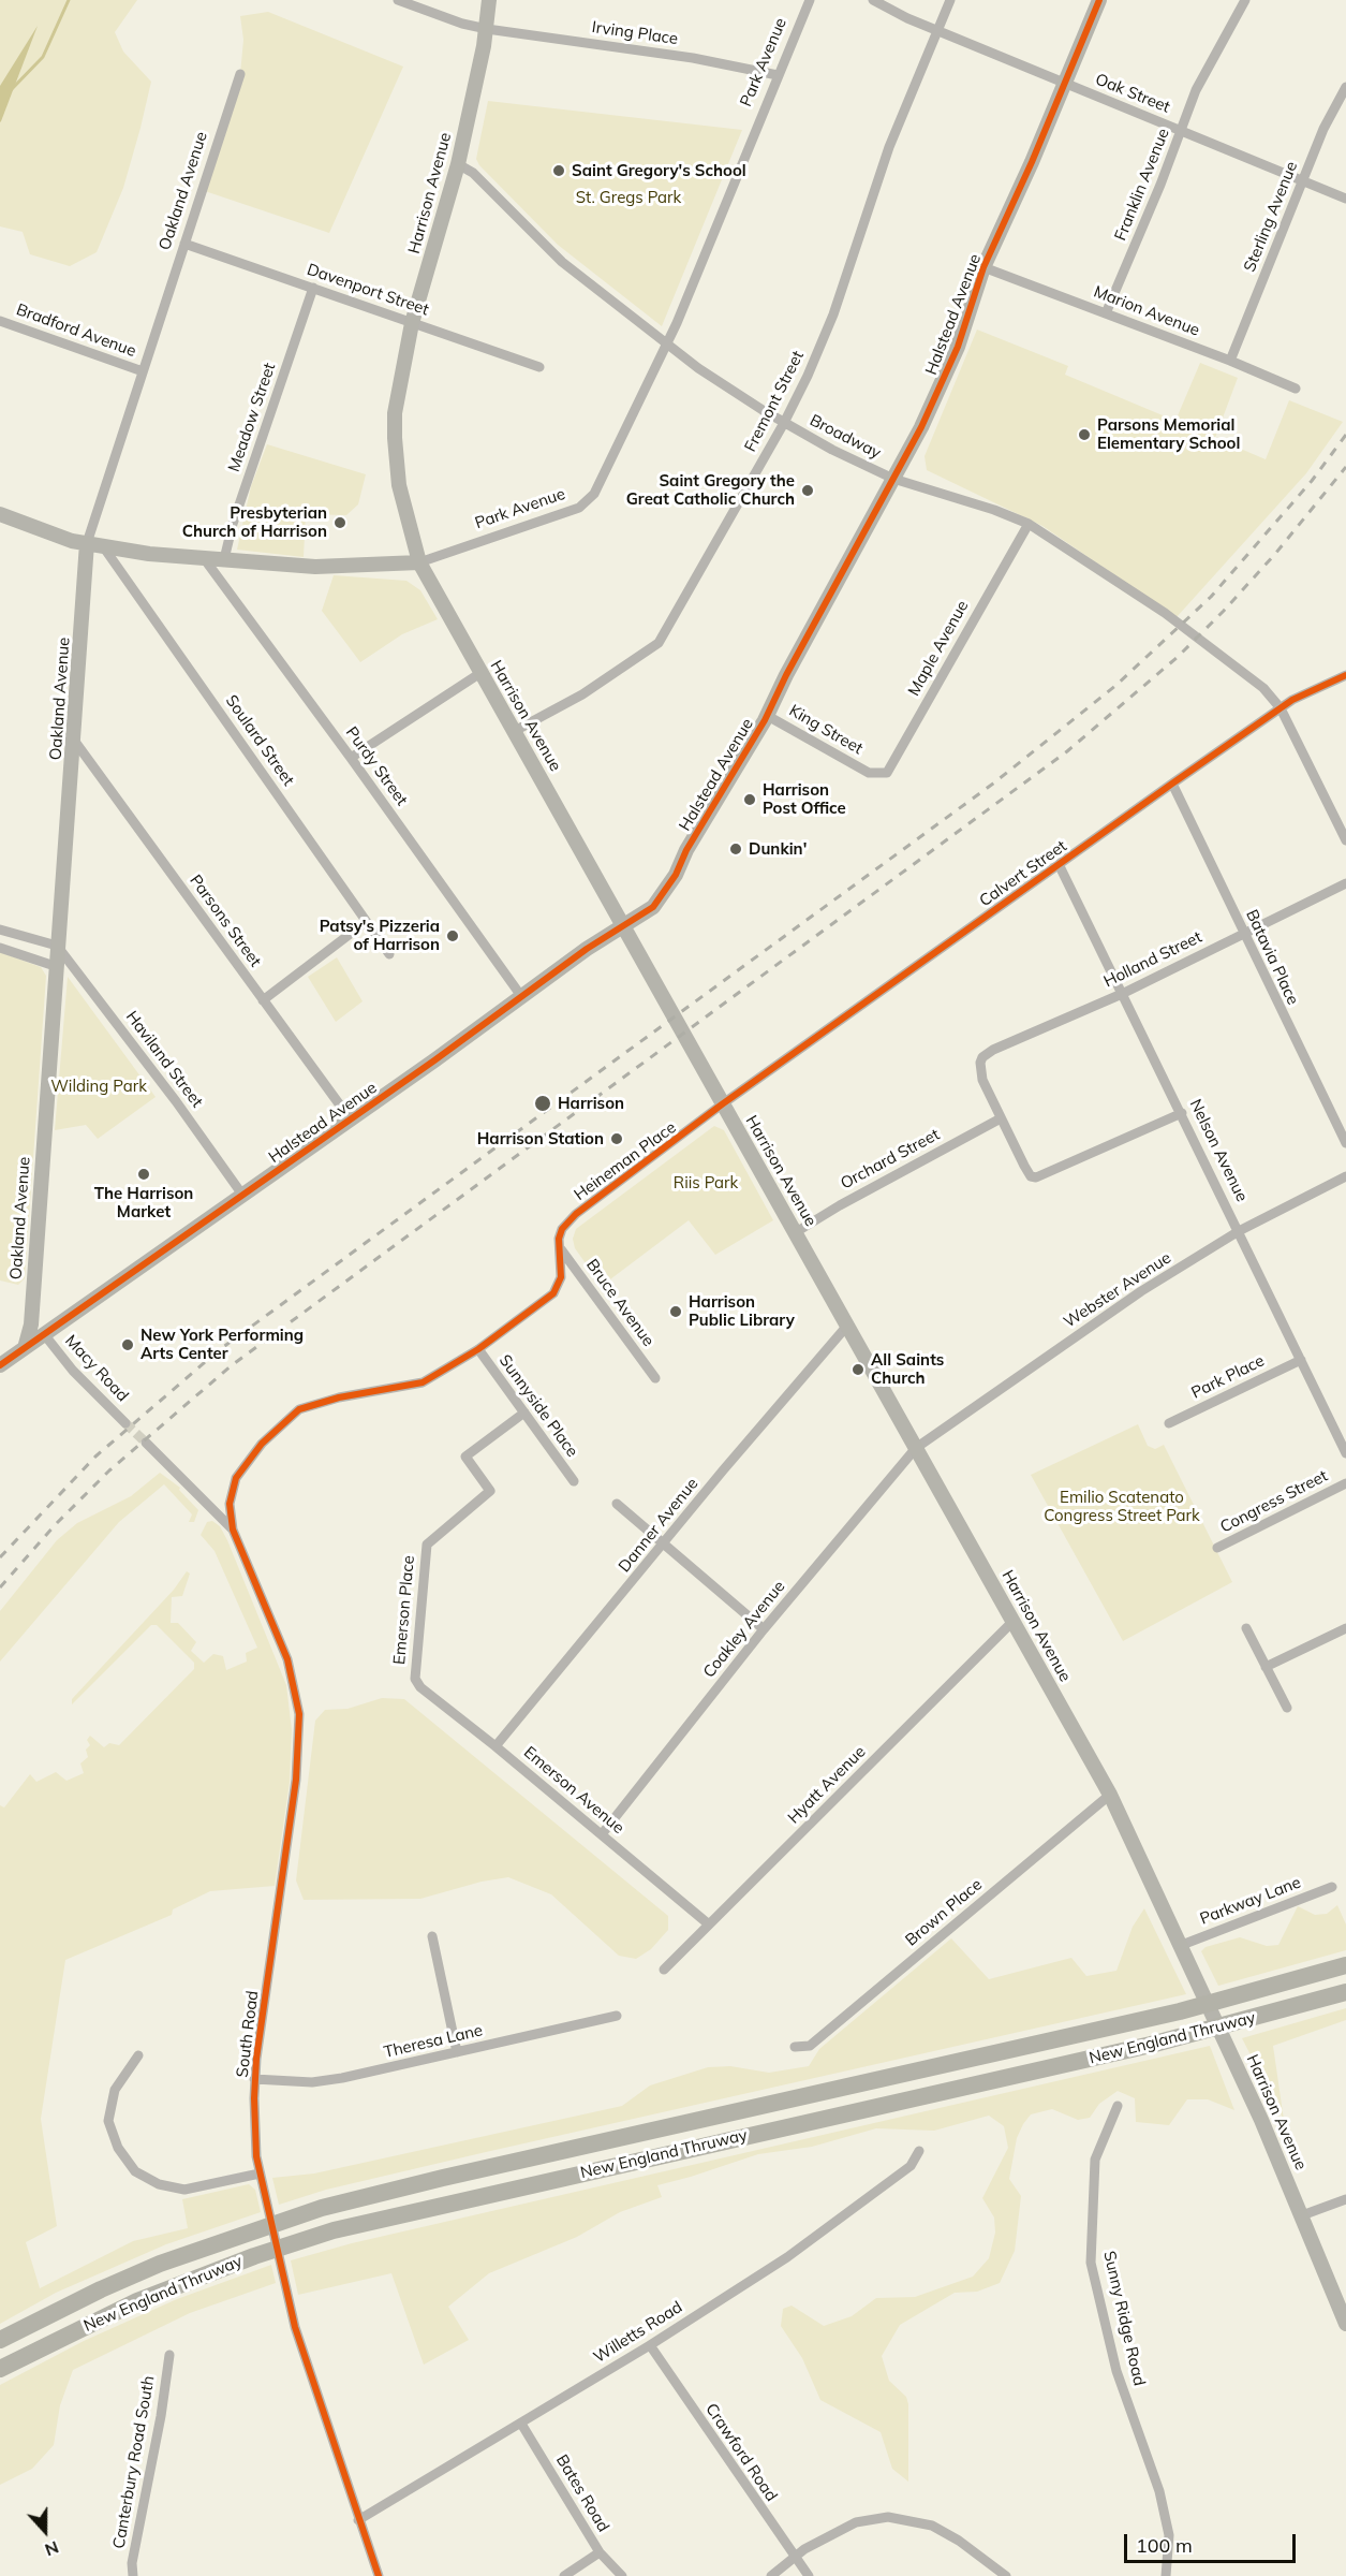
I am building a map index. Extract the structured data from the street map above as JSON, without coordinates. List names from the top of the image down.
{
  "streets": {
    "highway": ["New England Thruway"],
    "street": [
      "Irving Place",
      "Park Avenue",
      "Oak Street",
      "Franklin Avenue",
      "Oakland Avenue",
      "Harrison Avenue",
      "Sterling Avenue",
      "Davenport Street",
      "Marion Avenue",
      "Halstead Avenue",
      "Bradford Avenue",
      "Fremont Street",
      "Meadow Street",
      "Broadway",
      "Maple Avenue",
      "King Street",
      "Soulard Street",
      "Purdy Street",
      "Calvert Street",
      "Parsons Street",
      "Batavia Place",
      "Holland Street",
      "Haviland Street",
      "Nelson Avenue",
      "Orchard Street",
      "Heineman Place",
      "Webster Avenue",
      "Bruce Avenue",
      "Macy Road",
      "Park Place",
      "Sunnyside Place",
      "Congress Street",
      "Danner Avenue",
      "Emerson Place",
      "Coakley Avenue",
      "Hyatt Avenue",
      "Emerson Avenue",
      "Parkway Lane",
      "Brown Place",
      "South Road",
      "Theresa Lane",
      "Sunny Ridge Road",
      "Willetts Road",
      "Crawford Road",
      "Canterbury Road South",
      "Bates Road"
    ]
  },
  "crossings": [
    ["Irving Place", "Park Avenue"],
    ["Irving Place", "Harrison Avenue"],
    ["Park Avenue", "Oakland Avenue"],
    ["Park Avenue", "Harrison Avenue"],
    ["Park Avenue", "Meadow Street"],
    ["Park Avenue", "Broadway"],
    ["Park Avenue", "Soulard Street"],
    ["Park Avenue", "Purdy Street"],
    ["Oak Street", "Franklin Avenue"],
    ["Oak Street", "Sterling Avenue"],
    ["Oak Street", "Halstead Avenue"],
    ["Oak Street", "Fremont Street"],
    ["Franklin Avenue", "Marion Avenue"],
    ["Oakland Avenue", "Davenport Street"],
    ["Oakland Avenue", "Halstead Avenue"],
    ["Oakland Avenue", "Bradford Avenue"],
    ["Oakland Avenue", "Parsons Street"],
    ["Oakland Avenue", "Haviland Street"],
    ["Harrison Avenue", "Davenport Street"],
    ["Harrison Avenue", "Halstead Avenue"],
    ["Harrison Avenue", "Fremont Street"],
    ["Harrison Avenue", "Broadway"],
    ["Harrison Avenue", "Calvert Street"],
    ["Harrison Avenue", "Orchard Street"],
    ["Harrison Avenue", "Heineman Place"],
    ["Harrison Avenue", "Webster Avenue"],
    ["Harrison Avenue", "Danner Avenue"],
    ["Harrison Avenue", "Coakley Avenue"],
    ["Harrison Avenue", "Hyatt Avenue"],
    ["Harrison Avenue", "Parkway Lane"],
    ["Harrison Avenue", "Brown Place"],
    ["Sterling Avenue", "Marion Avenue"],
    ["Davenport Street", "Meadow Street"],
    ["Marion Avenue", "Halstead Avenue"],
    ["Halstead Avenue", "Broadway"],
    ["Halstead Avenue", "King Street"],
    ["Halstead Avenue", "Purdy Street"],
    ["Halstead Avenue", "Parsons Street"],
    ["Halstead Avenue", "Haviland Street"],
    ["Halstead Avenue", "Macy Road"],
    ["Fremont Street", "Broadway"],
    ["Broadway", "Maple Avenue"],
    ["Broadway", "Calvert Street"],
    ["Maple Avenue", "King Street"],
    ["Calvert Street", "Batavia Place"],
    ["Calvert Street", "Nelson Avenue"],
    ["Calvert Street", "Heineman Place"],
    ["Batavia Place", "Holland Street"],
    ["Holland Street", "Nelson Avenue"],
    ["Holland Street", "Orchard Street"],
    ["Nelson Avenue", "Webster Avenue"],
    ["Nelson Avenue", "Park Place"],
    ["Heineman Place", "Bruce Avenue"],
    ["Webster Avenue", "Coakley Avenue"],
    ["Sunnyside Place", "Emerson Place"],
    ["Danner Avenue", "Emerson Avenue"],
    ["Emerson Place", "Emerson Avenue"],
    ["Coakley Avenue", "Emerson Avenue"],
    ["Hyatt Avenue", "Emerson Avenue"],
    ["South Road", "Theresa Lane"],
    ["South Road", "Willetts Road"],
    ["Willetts Road", "Crawford Road"],
    ["Willetts Road", "Bates Road"]
  ],
  "parks": [
    "St. Gregs Park",
    "Wilding Park",
    "Riis Park",
    "Emilio Scatenato Congress Street Park"
  ],
  "places": [
    "Saint Gregory's School",
    "Parsons Memorial Elementary School",
    "Saint Gregory the Great Catholic Church",
    "Presbyterian Church of Harrison",
    "Harrison Post Office",
    "Dunkin'",
    "Patsy's Pizzeria of Harrison",
    "Harrison",
    "Harrison Station",
    "The Harrison Market",
    "Harrison Public Library",
    "New York Performing Arts Center",
    "All Saints Church"
  ],
  "scale_bar": "100 m",
  "north": "bottom"
}
